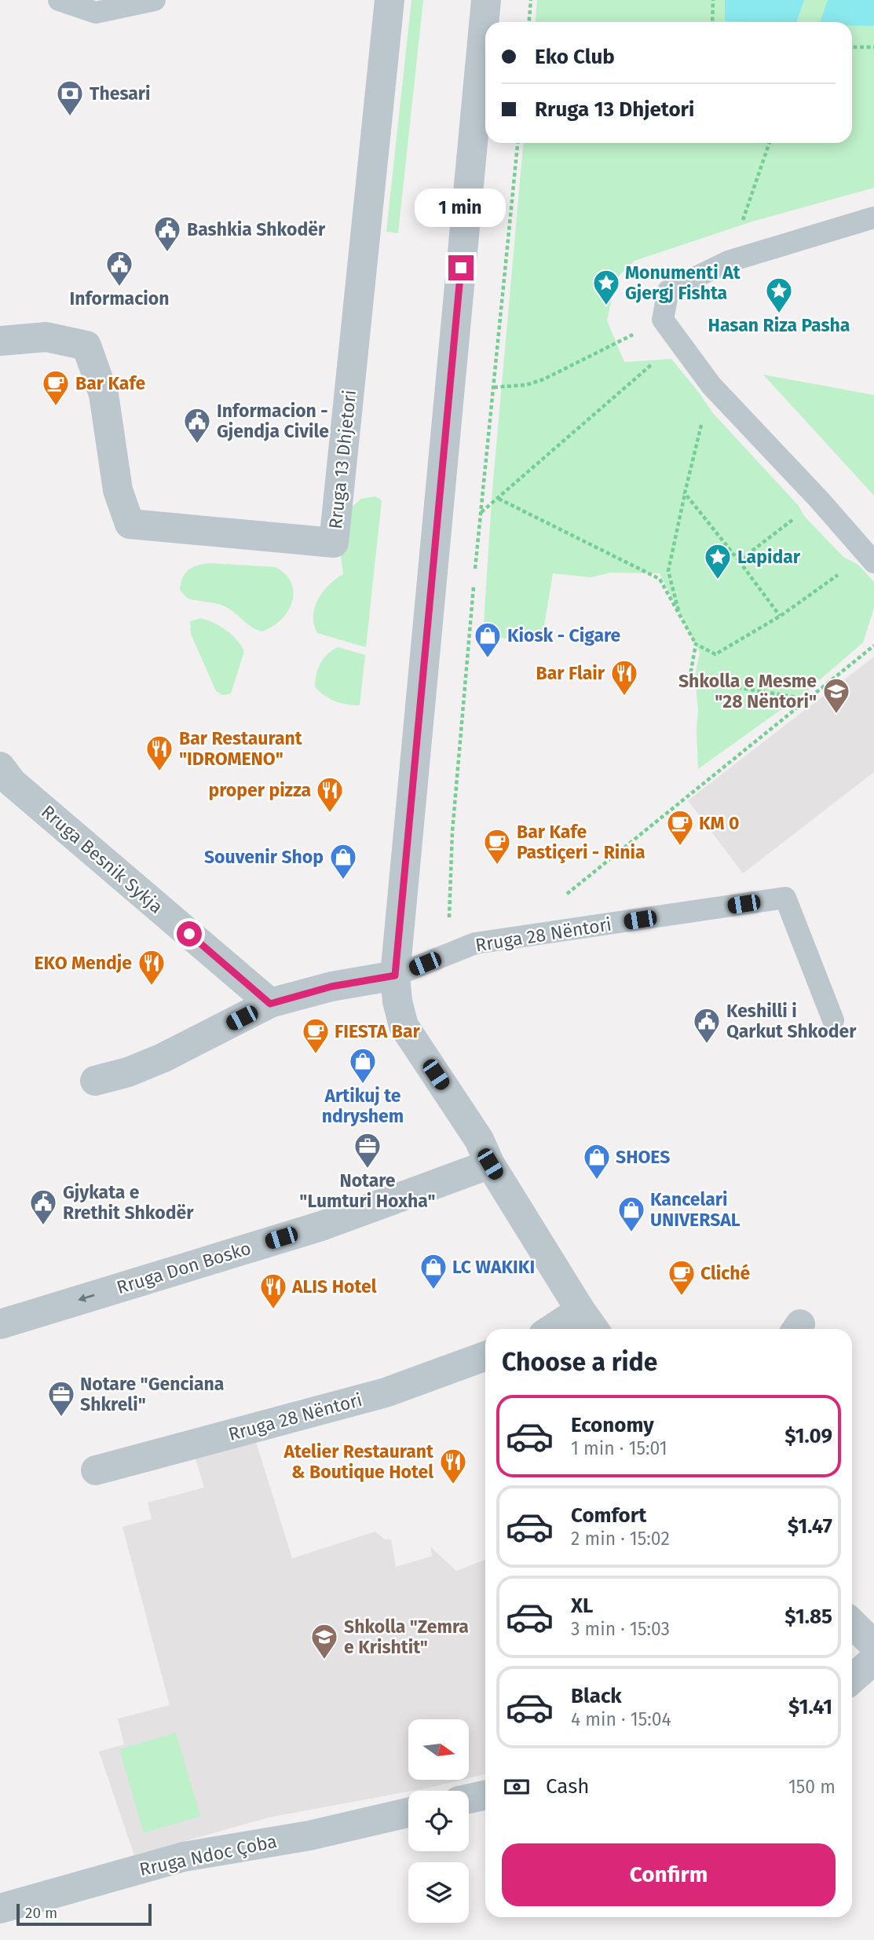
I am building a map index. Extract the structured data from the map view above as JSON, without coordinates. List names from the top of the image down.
{
  "streets": {
    "street": [
      "Rruga 13 Dhjetori",
      "Rruga Besnik Sykja",
      "Rruga 28 Nëntori",
      "Rruga Don Bosko",
      "Rruga Ndoc Çoba"
    ]
  },
  "places": {
    "bank": ["Thesari"],
    "public building": [
      "Bashkia Shkodër",
      "Informacion",
      "Informacion - Gjendja Civile",
      "Keshilli i Qarkut Shkoder",
      "Gjykata e Rrethit Shkodër"
    ],
    "place": ["Monumenti At Gjergj Fishta", "Hasan Riza Pasha", "Lapidar"],
    "cafe": [
      "Bar Kafe",
      "KM 0",
      "Bar Kafe Pastiçeri - Rinia",
      "FIESTA Bar",
      "Cliché"
    ],
    "shop": [
      "Kiosk - Cigare",
      "Souvenir Shop",
      "Artikuj te ndryshem",
      "SHOES",
      "Kancelari UNIVERSAL",
      "LC WAKIKI"
    ],
    "restaurant": [
      "Bar Flair",
      "Bar Restaurant \"IDROMENO\"",
      "proper pizza",
      "EKO Mendje",
      "ALIS Hotel",
      "Atelier Restaurant & Boutique Hotel"
    ],
    "school or university": ["Shkolla e Mesme \"28 Nëntori\"", "Shkolla \"Zemra e Krishtit\""],
    "office": ["Notare \"Lumturi Hoxha\"", "Notare \"Genciana Shkreli\""]
  },
  "scale_bar": "20 m",
  "north": "right",
  "page": {
    "banner": ["Eko Club", "Rruga 13 Dhjetori"],
    "bubble": "1 min",
    "heading": "Choose a ride",
    "list": [
      {
        "name": "Economy",
        "note": "1 min · 15:01",
        "value": "$1.09"
      },
      {
        "name": "Comfort",
        "note": "2 min · 15:02",
        "value": "$1.47"
      },
      {
        "name": "XL",
        "note": "3 min · 15:03",
        "value": "$1.85"
      },
      {
        "name": "Black",
        "note": "4 min · 15:04",
        "value": "$1.41"
      }
    ],
    "pay": ["Cash", "150 m"],
    "buttons": "Confirm",
    "scale": "20 m"
  }
}
